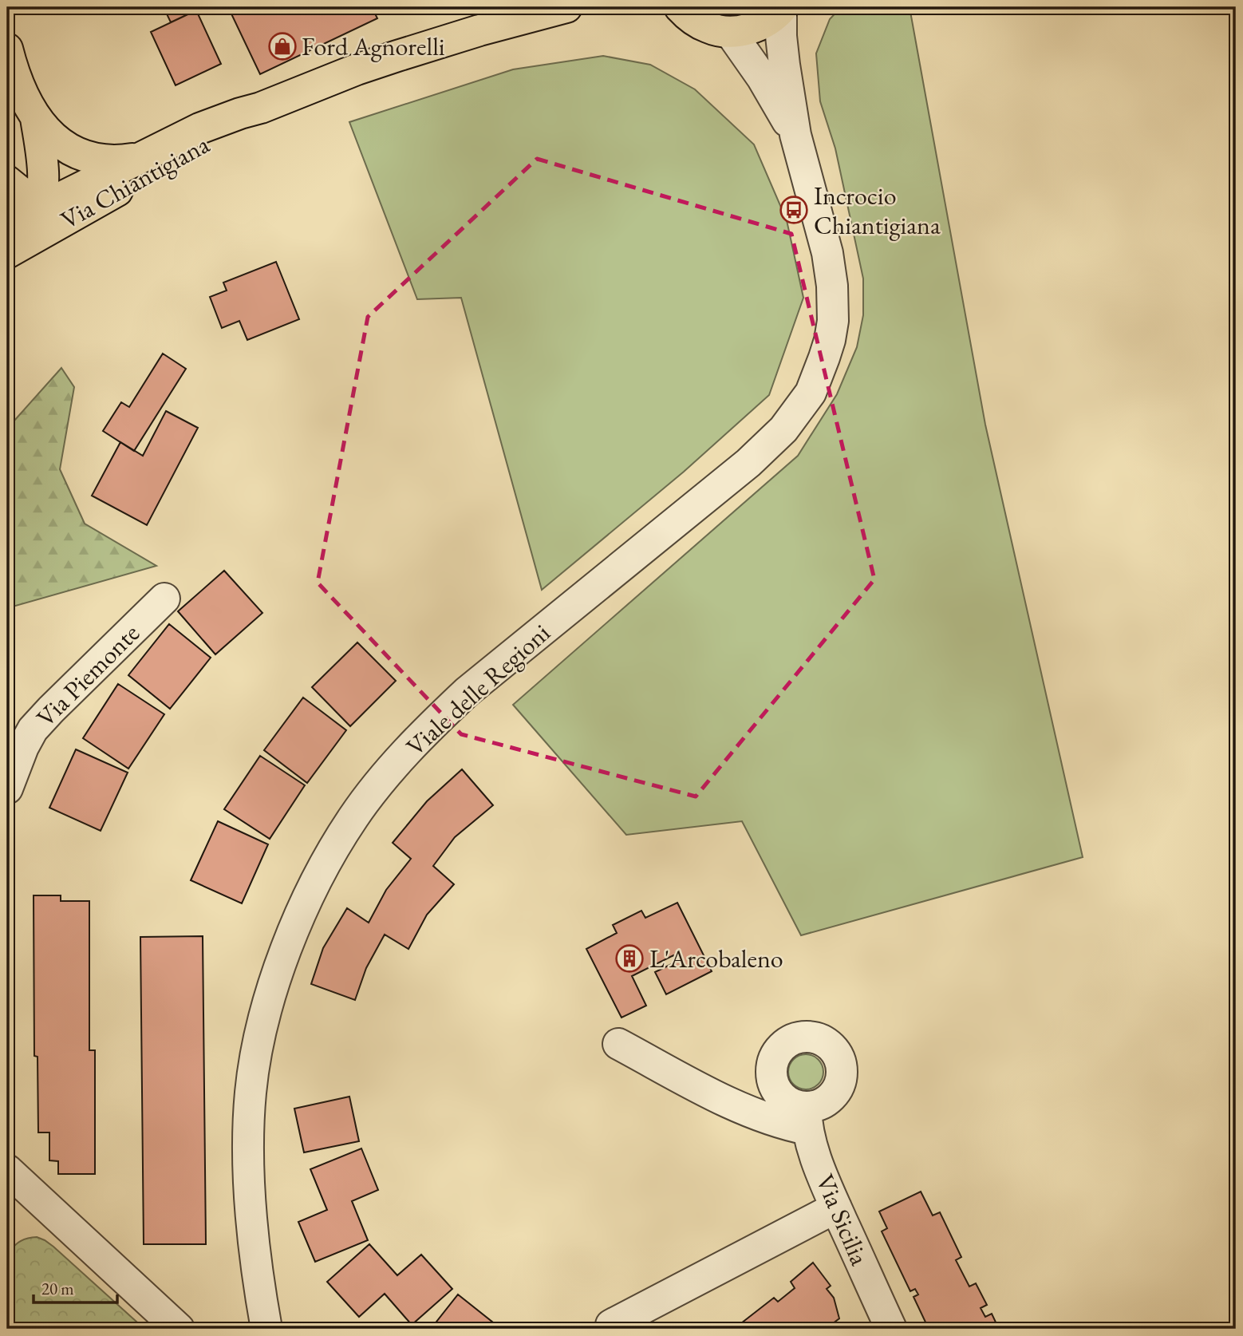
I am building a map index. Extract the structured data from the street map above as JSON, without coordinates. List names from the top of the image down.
{
  "streets": {
    "main road": ["Via Chiantigiana"],
    "street": ["Via Piemonte", "Viale delle Regioni", "Via Sicilia"]
  },
  "places": {
    "shop": ["Ford Agnorelli"],
    "bus stop": ["Incrocio Chiantigiana"],
    "building": ["L'Arcobaleno"]
  },
  "scale_bar": "20 m"
}
